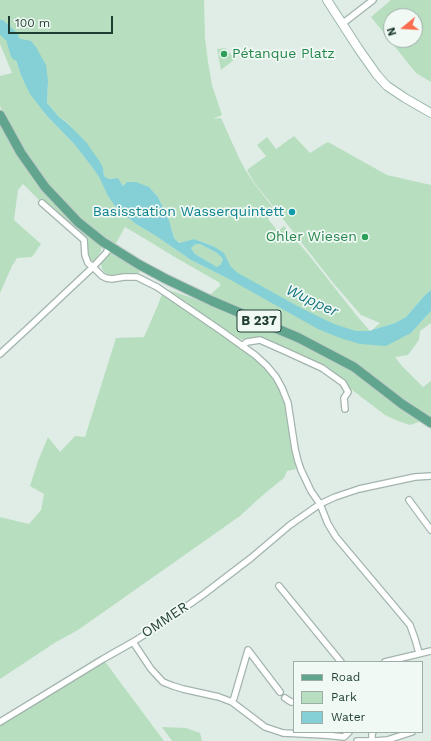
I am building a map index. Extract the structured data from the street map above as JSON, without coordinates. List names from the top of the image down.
{
  "streets": {
    "main road": ["B 237"],
    "street": ["OMMER"]
  },
  "water": ["Wupper"],
  "places": ["Pétanque Platz", "Basisstation Wasserquintett", "Ohler Wiesen"],
  "legend": ["Road", "Park", "Water"],
  "scale_bar": "100 m",
  "north": "left"
}
